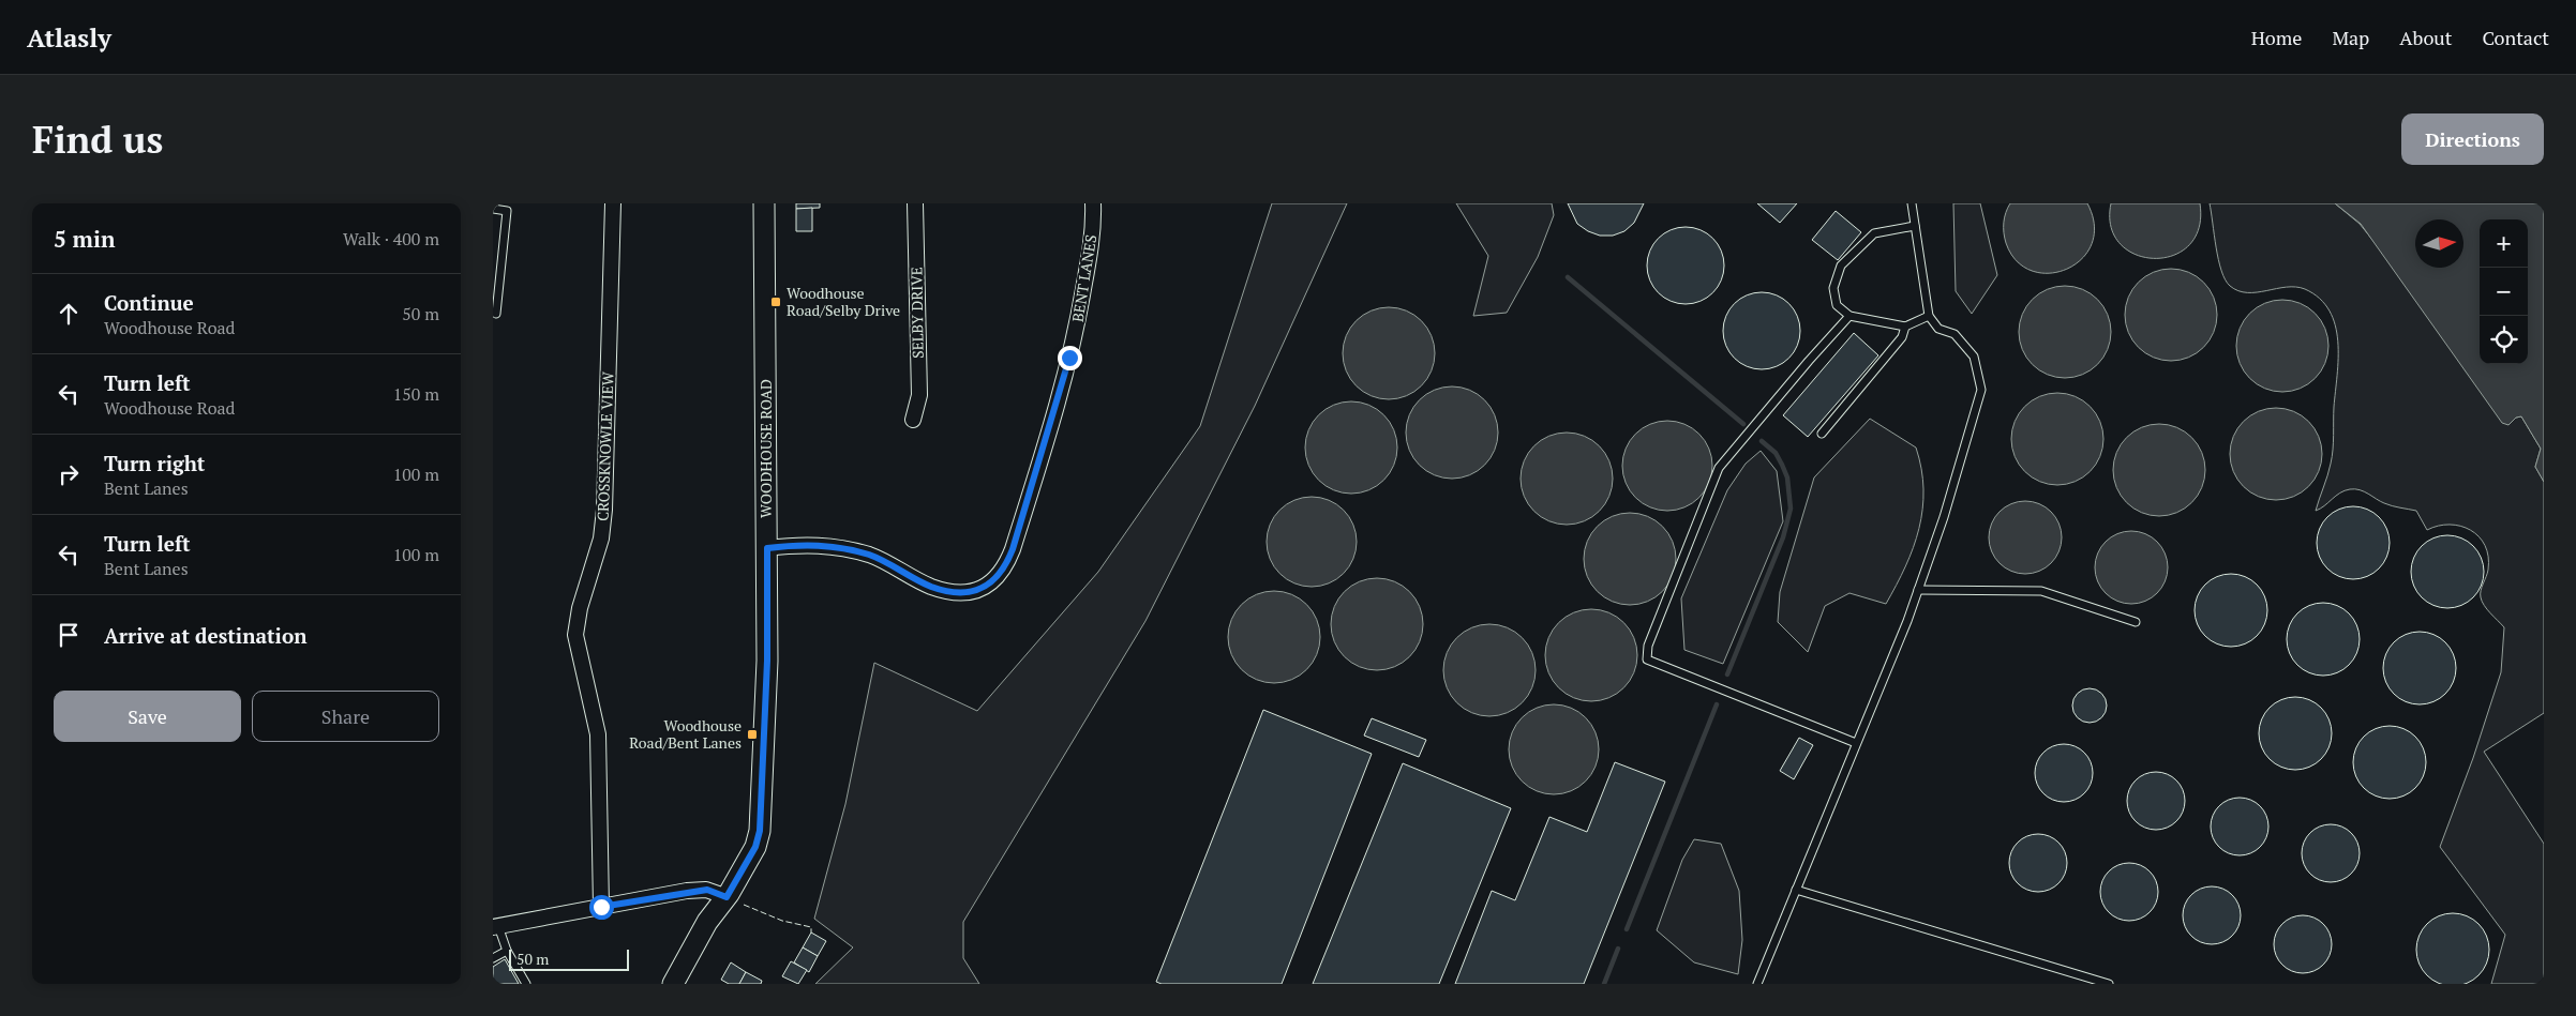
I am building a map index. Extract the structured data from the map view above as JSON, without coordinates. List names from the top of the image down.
{
  "streets": {
    "street": [
      "BENT LANES",
      "SELBY DRIVE",
      "CROSSKNOWLE VIEW",
      "WOODHOUSE ROAD"
    ]
  },
  "crossings": [
    ["BENT LANES", "WOODHOUSE ROAD"]
  ],
  "places": {
    "transit": ["Woodhouse Road/Selby Drive", "Woodhouse Road/Bent Lanes"]
  },
  "scale_bar": "50 m",
  "north": "right",
  "page": {
    "header": "Atlasly",
    "nav": [
      "Home",
      "Map",
      "About",
      "Contact"
    ],
    "buttons": [
      "Directions",
      ["Save", "Share"]
    ],
    "title": "Find us",
    "heading": ["5 min", "Walk · 400 m"],
    "map_buttons": ["+", "−"],
    "list": [
      ["Continue", "Woodhouse Road", "50 m"],
      ["Turn left", "Woodhouse Road", "150 m"],
      ["Turn right", "Bent Lanes", "100 m"],
      ["Turn left", "Bent Lanes", "100 m"],
      "Arrive at destination"
    ],
    "scale": "50 m"
  }
}
